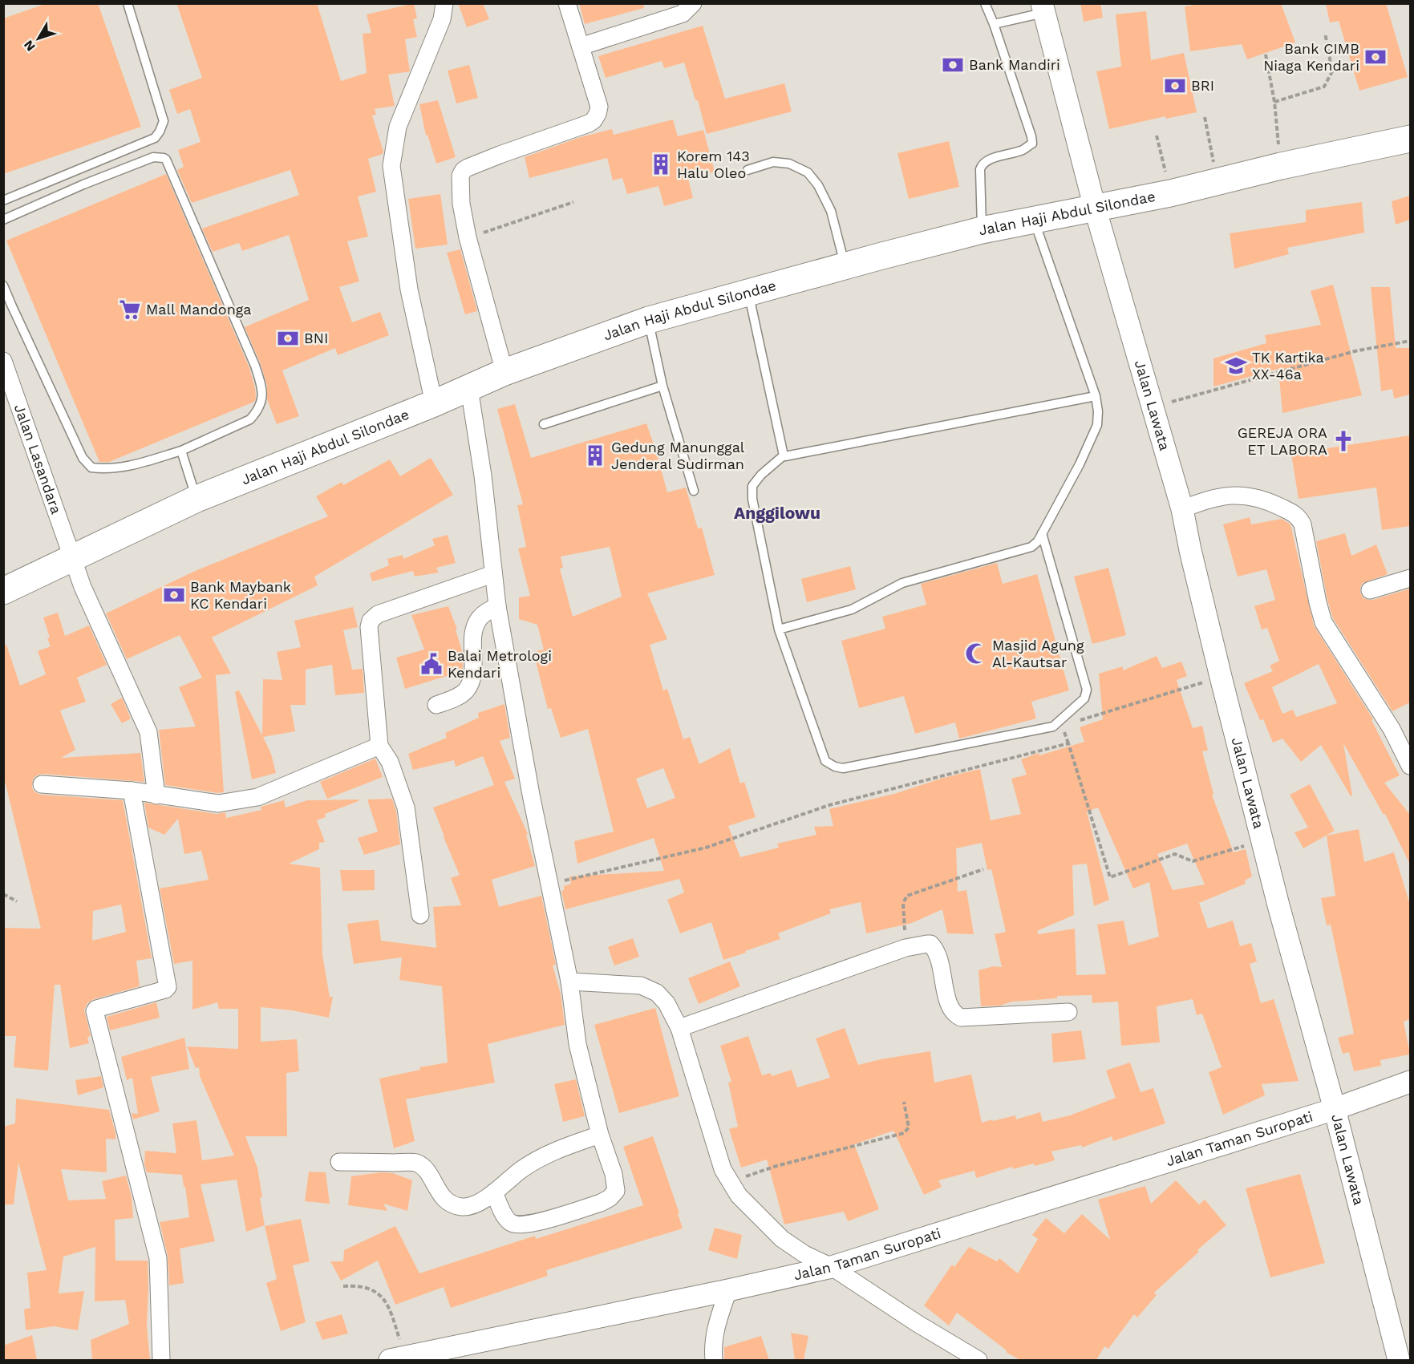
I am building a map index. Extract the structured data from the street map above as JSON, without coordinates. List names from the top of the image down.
{
  "streets": {
    "highway": ["Jalan Haji Abdul Silondae"],
    "street": ["Jalan Lawata", "Jalan Lasandara", "Jalan Taman Suropati"]
  },
  "crossings": [
    ["Jalan Haji Abdul Silondae", "Jalan Lawata"],
    ["Jalan Haji Abdul Silondae", "Jalan Lasandara"],
    ["Jalan Lawata", "Jalan Taman Suropati"]
  ],
  "districts": ["Anggilowu"],
  "places": {
    "bank": [
      "Bank CIMB Niaga Kendari",
      "Bank Mandiri",
      "BRI",
      "BNI",
      "Bank Maybank KC Kendari"
    ],
    "building": ["Korem 143 Halu Oleo", "Gedung Manunggal Jenderal Sudirman"],
    "supermarket": ["Mall Mandonga"],
    "school or university": ["TK Kartika XX-46a"],
    "church": ["GEREJA ORA ET LABORA"],
    "mosque": ["Masjid Agung Al-Kautsar"],
    "public building": ["Balai Metrologi Kendari"]
  },
  "north": "bottom left"
}
